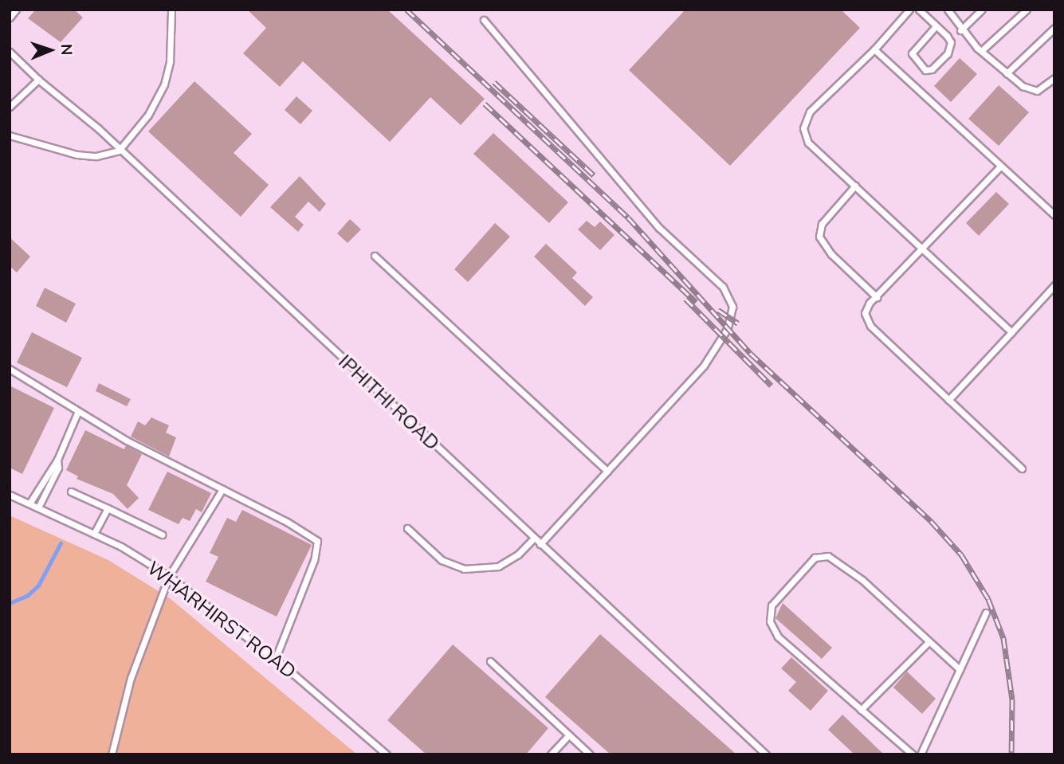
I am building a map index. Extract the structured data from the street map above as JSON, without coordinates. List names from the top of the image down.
{
  "streets": {
    "lane": ["IPHITHI ROAD", "WHARHIRST ROAD"]
  },
  "north": "right"
}
